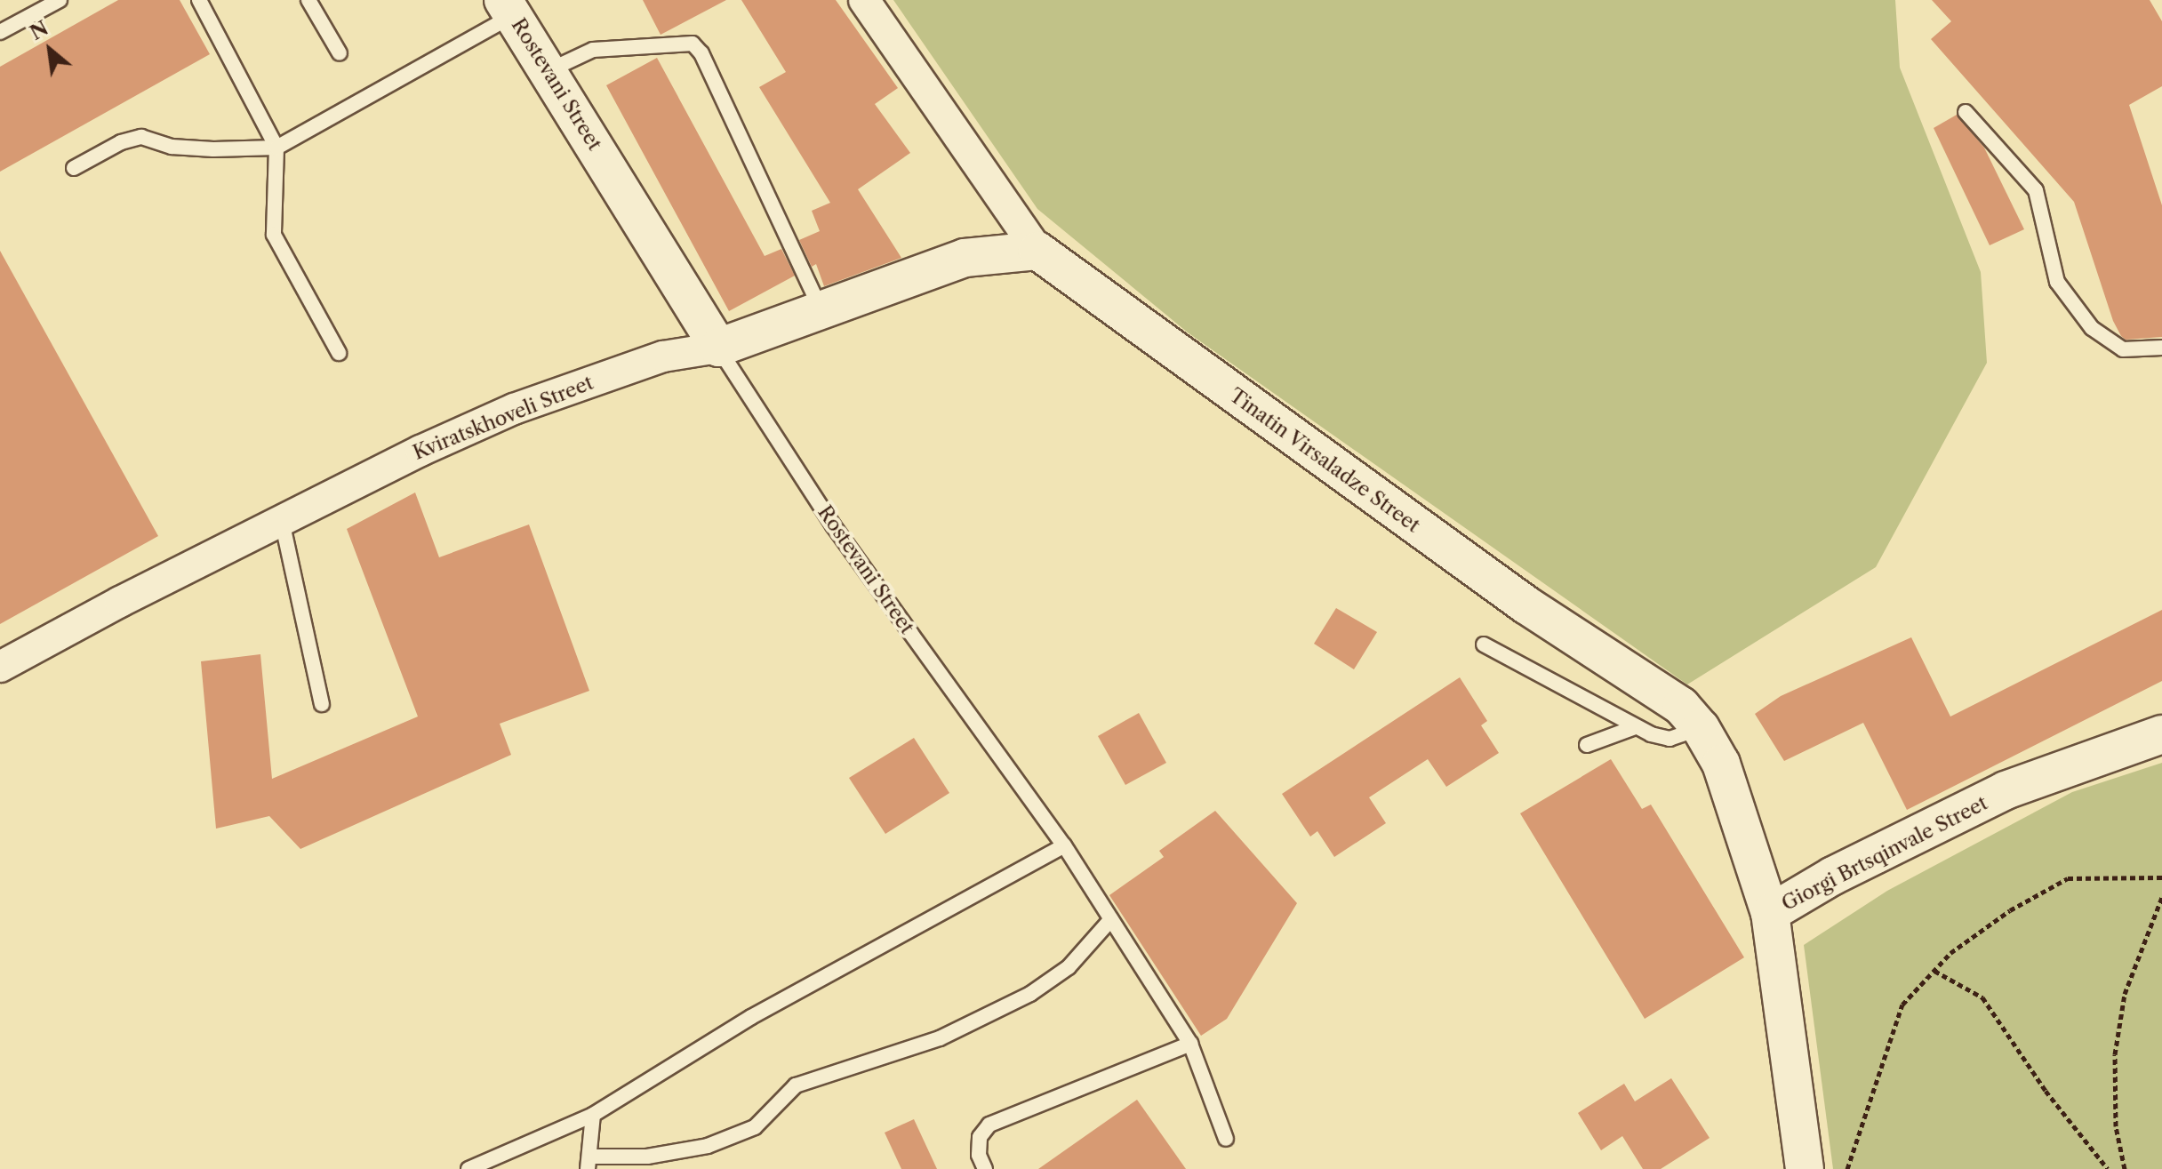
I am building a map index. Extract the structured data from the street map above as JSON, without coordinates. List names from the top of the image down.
{
  "streets": {
    "street": [
      "Rostevani Street",
      "Kviratskhoveli Street",
      "Tinatin Virsaladze Street",
      "Giorgi Brtsqinvale Street"
    ]
  },
  "crossings": [
    ["Rostevani Street", "Kviratskhoveli Street"],
    ["Kviratskhoveli Street", "Tinatin Virsaladze Street"],
    ["Tinatin Virsaladze Street", "Giorgi Brtsqinvale Street"]
  ],
  "north": "top left"
}
